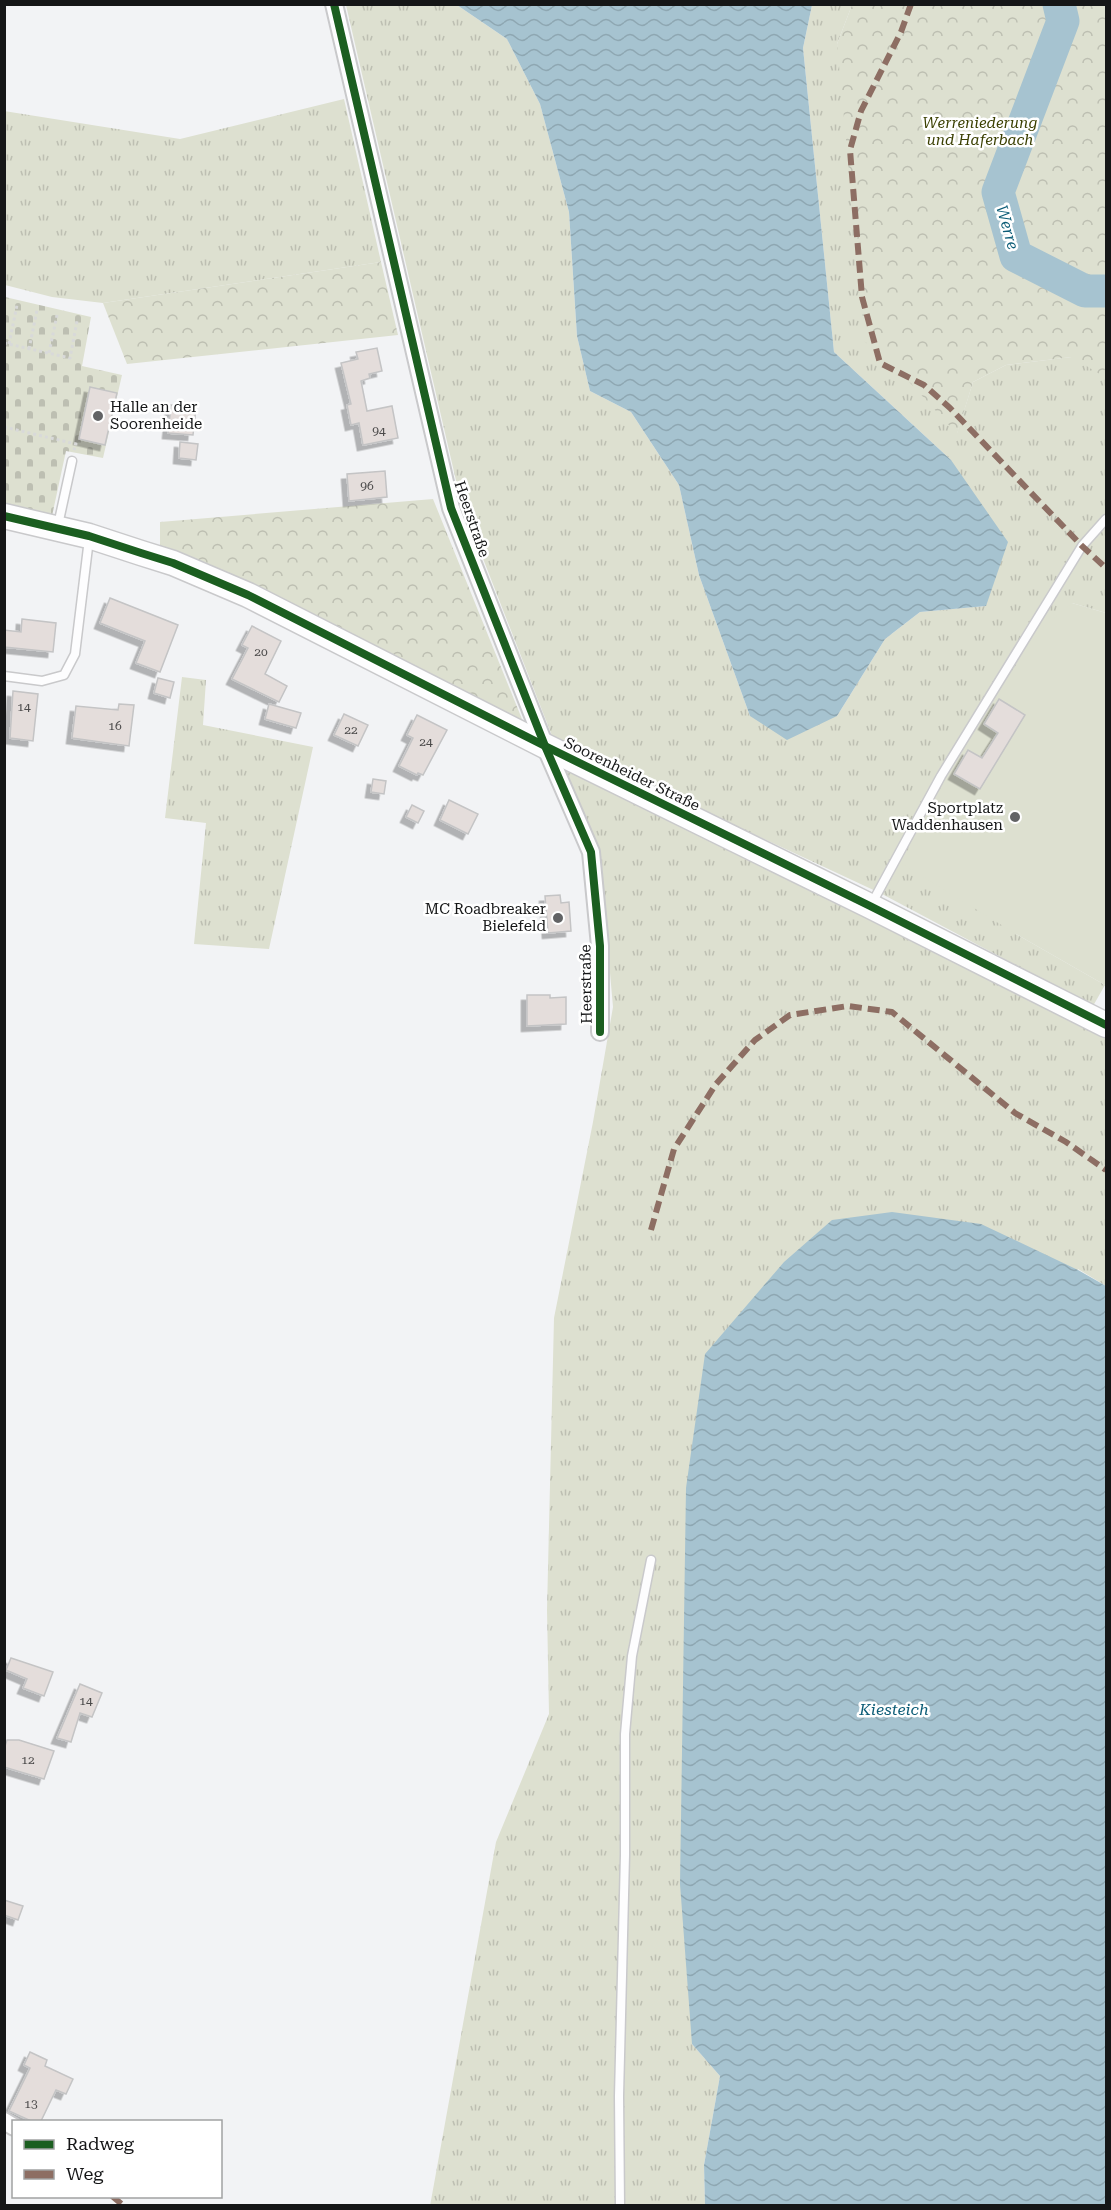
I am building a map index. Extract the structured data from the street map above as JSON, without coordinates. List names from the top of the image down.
{
  "streets": {
    "main road": ["Soorenheider Straße"],
    "street": ["Heerstraße"]
  },
  "crossings": [
    ["Heerstraße", "Soorenheider Straße"]
  ],
  "water": ["Werre", "Kiesteich"],
  "parks": ["Werreniederung und Haferbach"],
  "places": ["Halle an der Soorenheide", "Sportplatz Waddenhausen", "MC Roadbreaker Bielefeld"],
  "house_numbers": [
    "94",
    "96",
    "20",
    "14",
    "16",
    "22",
    "24",
    "14",
    "12",
    "13"
  ],
  "legend": ["Radweg", "Weg"]
}
